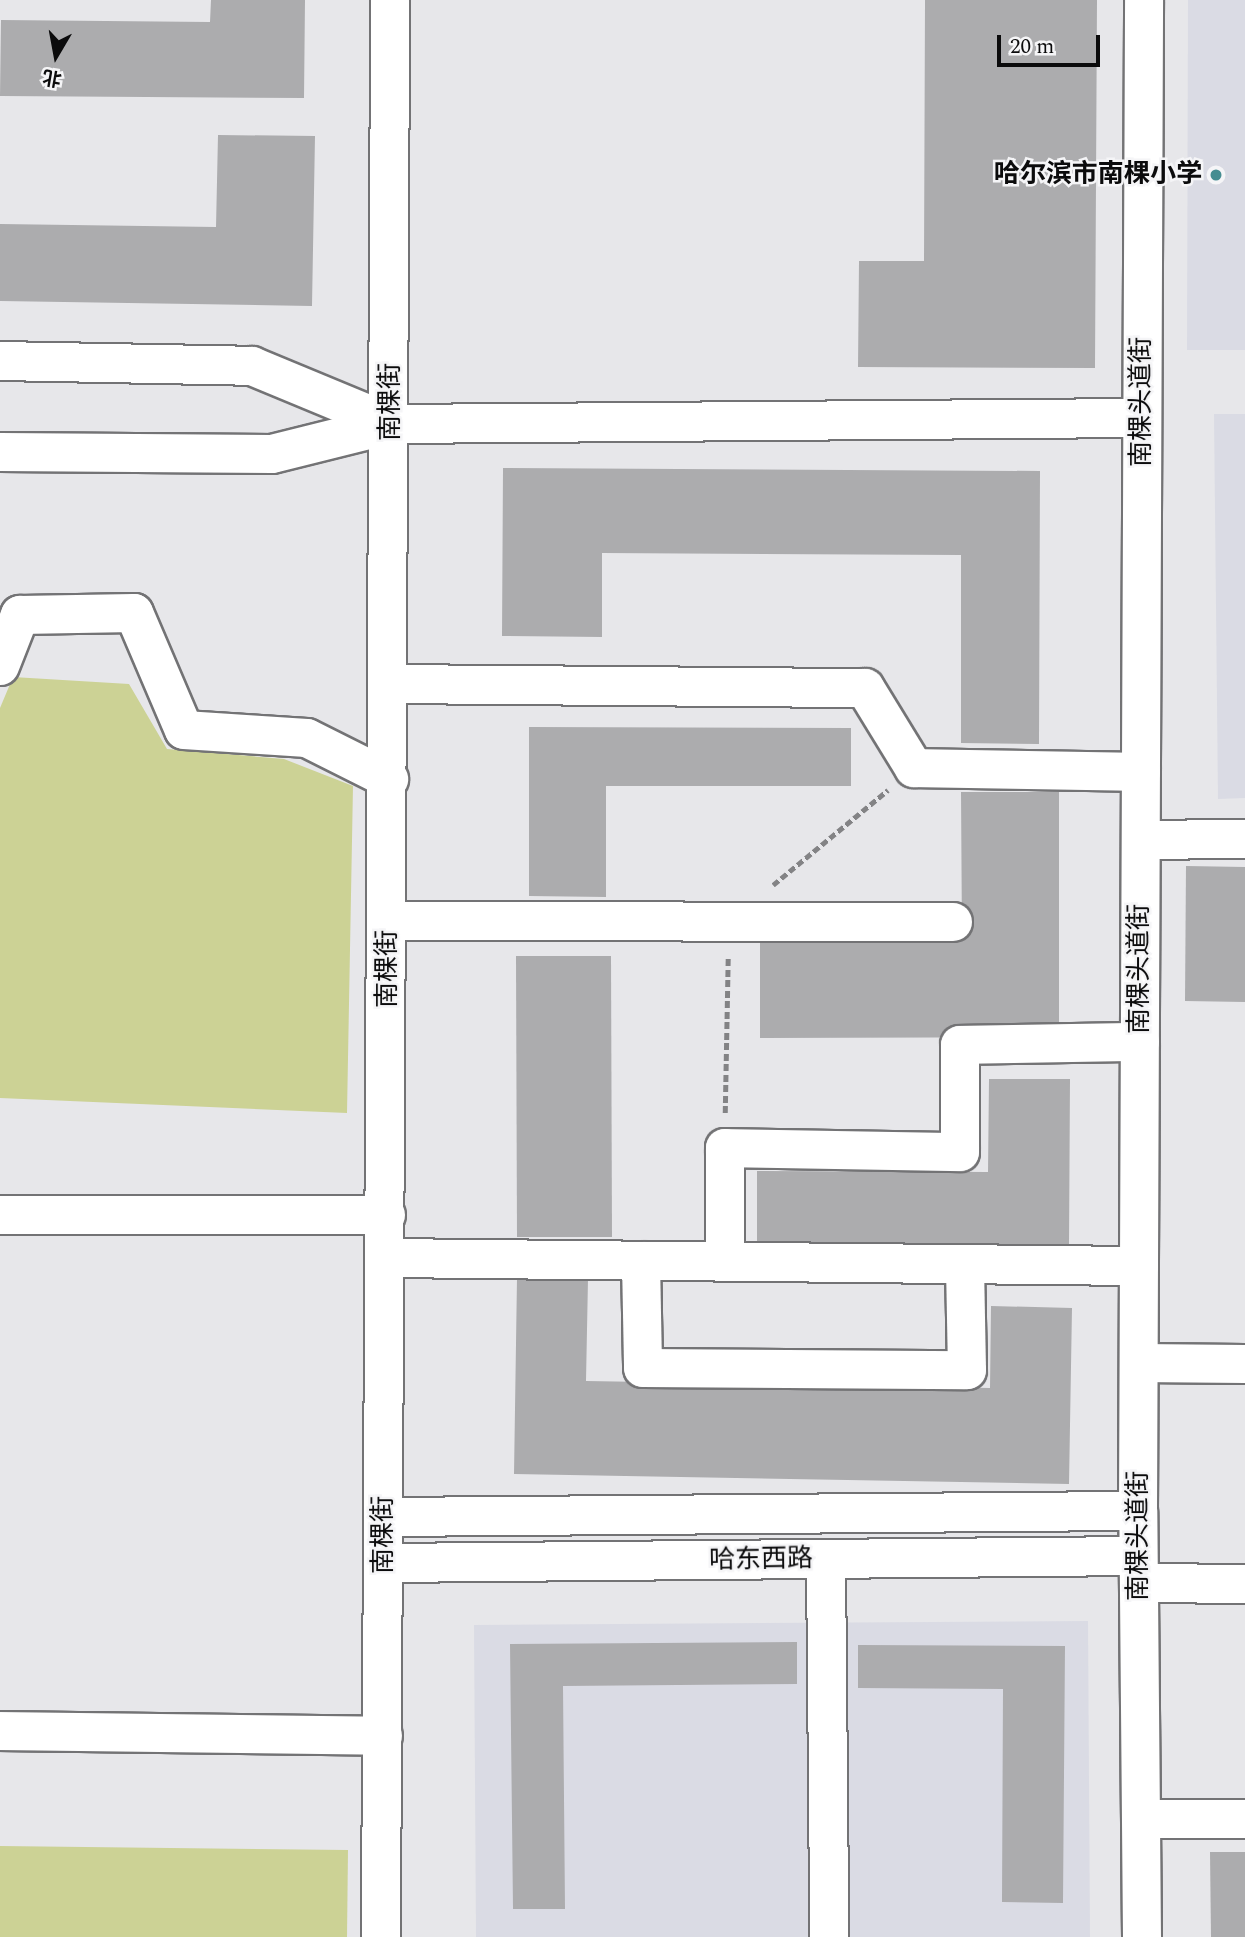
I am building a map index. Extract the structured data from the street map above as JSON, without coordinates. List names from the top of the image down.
{
  "streets": {
    "street": ["南棵街", "南棵头道街", "哈东西路"]
  },
  "crossings": [
    ["南棵街", "哈东西路"],
    ["南棵头道街", "哈东西路"]
  ],
  "places": ["哈尔滨市南棵小学"],
  "scale_bar": "20 m",
  "north": "bottom"
}
